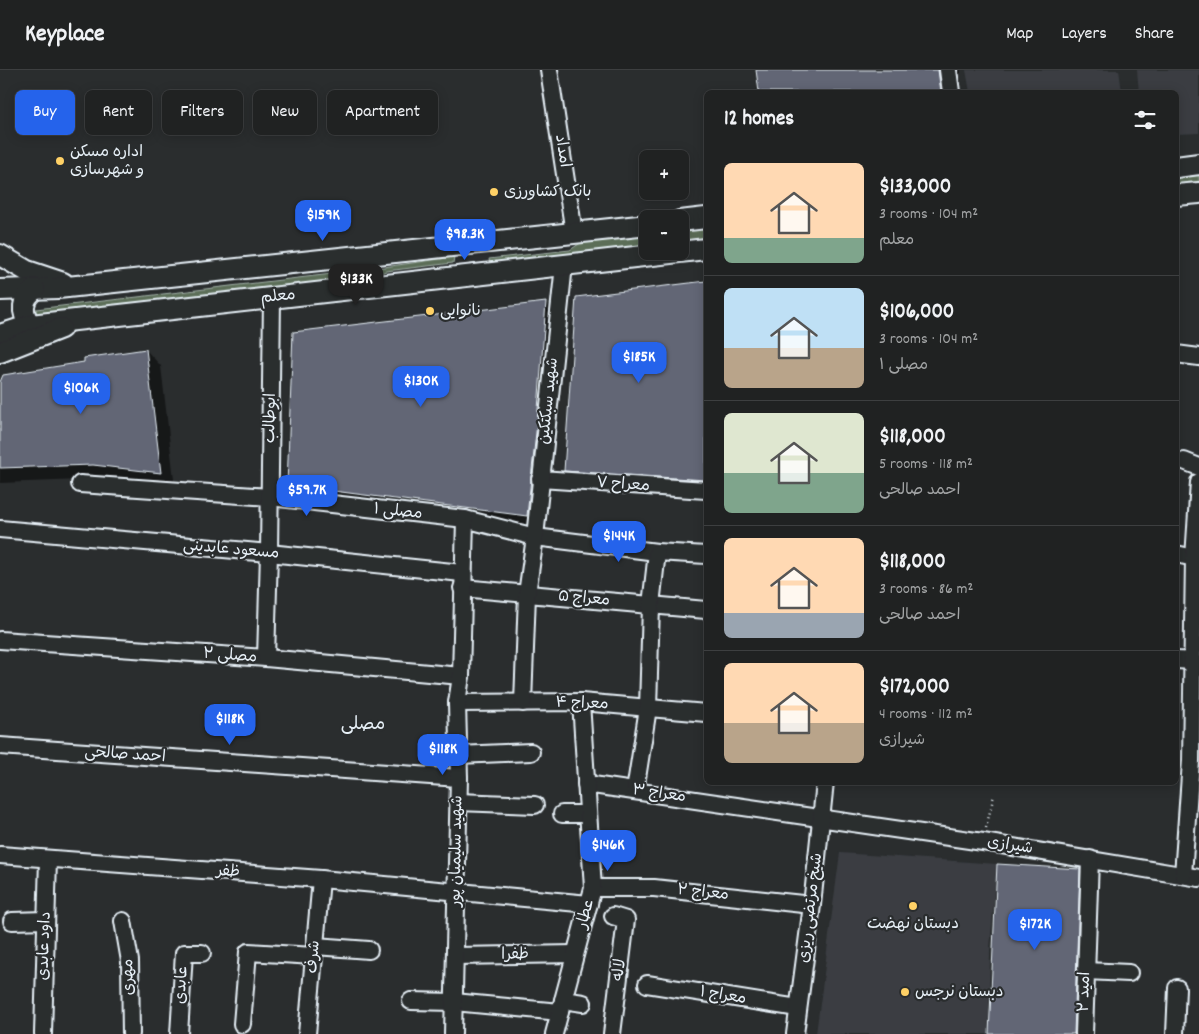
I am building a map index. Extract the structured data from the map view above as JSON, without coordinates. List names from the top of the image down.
{
  "streets": {
    "main road": ["معلم"],
    "street": [
      "امداد",
      "شهید سبکتکین",
      "ابوطالب",
      "معراح ۷",
      "مصلی ۱",
      "مسعود عابدینی",
      "معراج ۵",
      "مصلی ۲",
      "معراج ۴",
      "احمد صالحی",
      "معراج ۳",
      "شیرازی",
      "شهید سلیمیان پور",
      "ظفر",
      "معراج ۲",
      "شیخ مرتضی ریزی",
      "عطار",
      "داود عابدی",
      "ظفرا",
      "شرف",
      "لاله",
      "مهری",
      "عابدی",
      "امید ۲",
      "معراج ۱"
    ]
  },
  "crossings": [
    ["امداد", "معلم"],
    ["معلم", "شهید سبکتکین"],
    ["معلم", "ابوطالب"],
    ["شهید سبکتکین", "معراح ۷"],
    ["شهید سبکتکین", "مصلی ۱"],
    ["شهید سبکتکین", "معراج ۵"],
    ["شهید سبکتکین", "معراج ۴"],
    ["ابوطالب", "مصلی ۱"],
    ["ابوطالب", "مسعود عابدینی"],
    ["ابوطالب", "مصلی ۲"],
    ["مصلی ۱", "شهید سلیمیان پور"],
    ["مسعود عابدینی", "معراج ۵"],
    ["مسعود عابدینی", "شهید سلیمیان پور"],
    ["معراج ۵", "شهید سلیمیان پور"],
    ["مصلی ۲", "شهید سلیمیان پور"],
    ["معراج ۴", "شهید سلیمیان پور"],
    ["معراج ۴", "عطار"],
    ["احمد صالحی", "شهید سلیمیان پور"],
    ["معراج ۳", "شیرازی"],
    ["معراج ۳", "شیخ مرتضی ریزی"],
    ["معراج ۳", "عطار"],
    ["شیرازی", "شیخ مرتضی ریزی"],
    ["شیرازی", "امید ۲"],
    ["شهید سلیمیان پور", "ظفر"],
    ["شهید سلیمیان پور", "معراج ۲"],
    ["شهید سلیمیان پور", "ظفرا"],
    ["ظفر", "معراج ۲"],
    ["ظفر", "داود عابدی"],
    ["ظفر", "شرف"],
    ["معراج ۲", "شیخ مرتضی ریزی"],
    ["معراج ۲", "عطار"],
    ["شیخ مرتضی ریزی", "معراج ۱"],
    ["عطار", "ظفرا"]
  ],
  "districts": ["مصلی"],
  "places": [
    "اداره مسکن و شهرسازی",
    "بانک کشاورزی",
    "نانوایی",
    "دبستان نهضت",
    "دبستان نرجس"
  ],
  "page": {
    "header": "Keyplace",
    "nav": ["Map", "Layers", "Share"],
    "chip": [
      "Buy",
      "Rent",
      "Filters",
      "New",
      "Apartment"
    ],
    "heading": "12 homes",
    "map_buttons": ["+", "−"],
    "list": [
      {
        "name": "$133,000",
        "note": "3 rooms · 104 m² · معلم"
      },
      {
        "name": "$106,000",
        "note": "3 rooms · 104 m² · مصلی ۱"
      },
      {
        "name": "$118,000",
        "note": "5 rooms · 118 m² · احمد صالحی"
      },
      {
        "name": "$118,000",
        "note": "3 rooms · 86 m² · احمد صالحی"
      },
      {
        "name": "$172,000",
        "note": "4 rooms · 112 m² · شیرازی"
      }
    ],
    "price": [
      "$159K",
      "$98.3K",
      "$133K",
      "$185K",
      "$130K",
      "$106K",
      "$59.7K",
      "$144K",
      "$118K",
      "$118K",
      "$146K",
      "$172K"
    ]
  }
}
